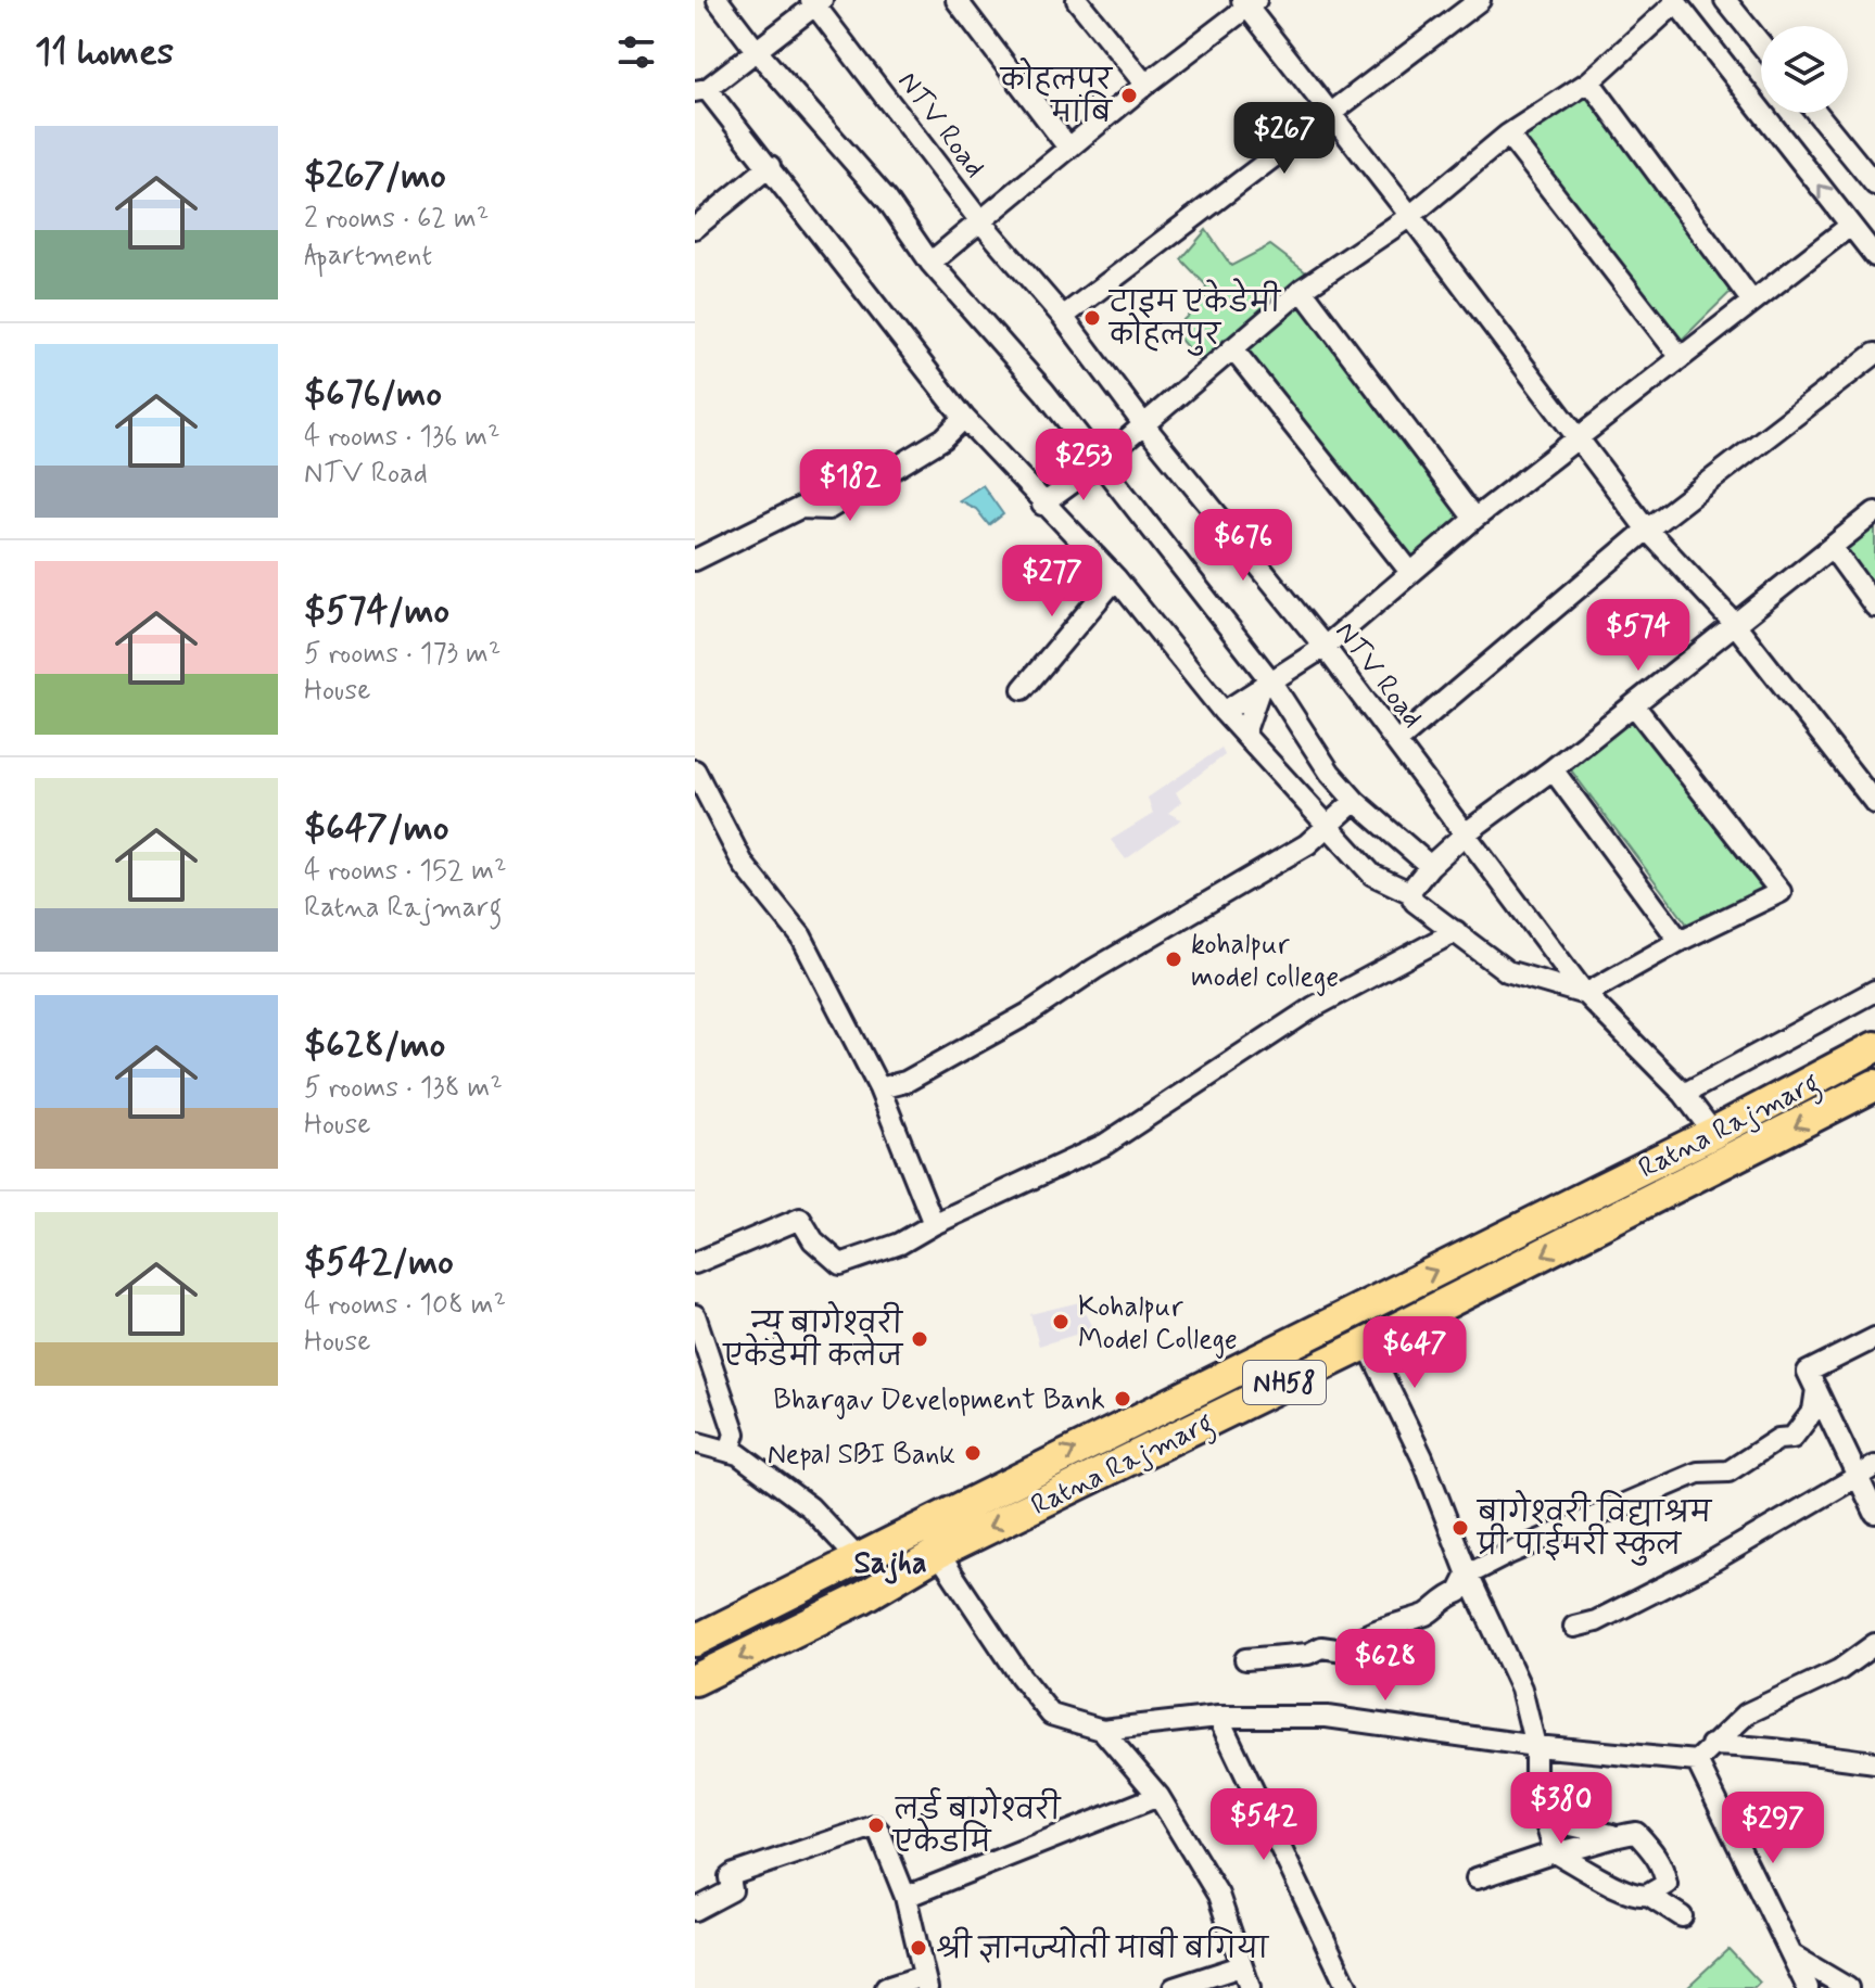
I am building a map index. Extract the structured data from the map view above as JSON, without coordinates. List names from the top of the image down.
{
  "streets": {
    "highway": ["Ratna Rajmarg", "NH58"],
    "street": ["NTV Road"]
  },
  "crossings": [
    ["NTV Road", "Ratna Rajmarg"]
  ],
  "districts": ["Sajha"],
  "places": [
    "कोहलपुर माबि",
    "टाइम एकेडेमी कोहलपुर",
    "kohalpur model college",
    "Kohalpur Model College",
    "न्यु बागेश्वरी एकेडेमी कलेज",
    "Bhargav Development Bank",
    "Nepal SBI Bank",
    "बागेश्वरी विद्याश्रम प्री पाईमरी स्कुल",
    "लर्ड बागेश्वरी एकेडमि",
    "श्री ज्ञानज्योती माबी बगिया"
  ],
  "page": {
    "heading": "11 homes",
    "price": [
      "$267",
      "$253",
      "$182",
      "$676",
      "$277",
      "$574",
      "$647",
      "$628",
      "$380",
      "$542",
      "$297"
    ],
    "list": [
      {
        "name": "$267/mo",
        "note": "2 rooms · 62 m² · Apartment"
      },
      {
        "name": "$676/mo",
        "note": "4 rooms · 136 m² · NTV Road"
      },
      {
        "name": "$574/mo",
        "note": "5 rooms · 173 m² · House"
      },
      {
        "name": "$647/mo",
        "note": "4 rooms · 152 m² · Ratna Rajmarg"
      },
      {
        "name": "$628/mo",
        "note": "5 rooms · 138 m² · House"
      },
      {
        "name": "$542/mo",
        "note": "4 rooms · 108 m² · House"
      }
    ]
  }
}
